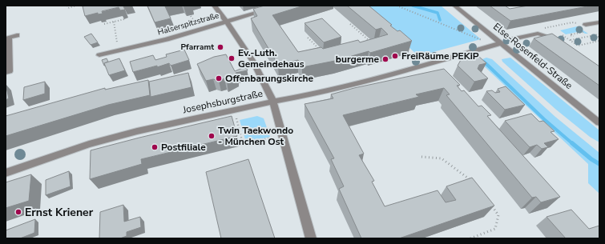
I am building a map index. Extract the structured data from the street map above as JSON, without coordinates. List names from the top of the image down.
{
  "streets": {
    "street": ["Halserspitzstraße", "Else-Rosenfeld-Straße", "Josephsburgstraße"]
  },
  "crossings": [
    ["Else-Rosenfeld-Straße", "Josephsburgstraße"]
  ],
  "places": [
    "Pfarramt",
    "FreiRäume PEKiP",
    "Ev.-Luth. Gemeindehaus",
    "burgerme",
    "Offenbarungskirche",
    "Twin Taekwondo - München Ost",
    "Postfiliale",
    "Ernst Kriener"
  ]
}
